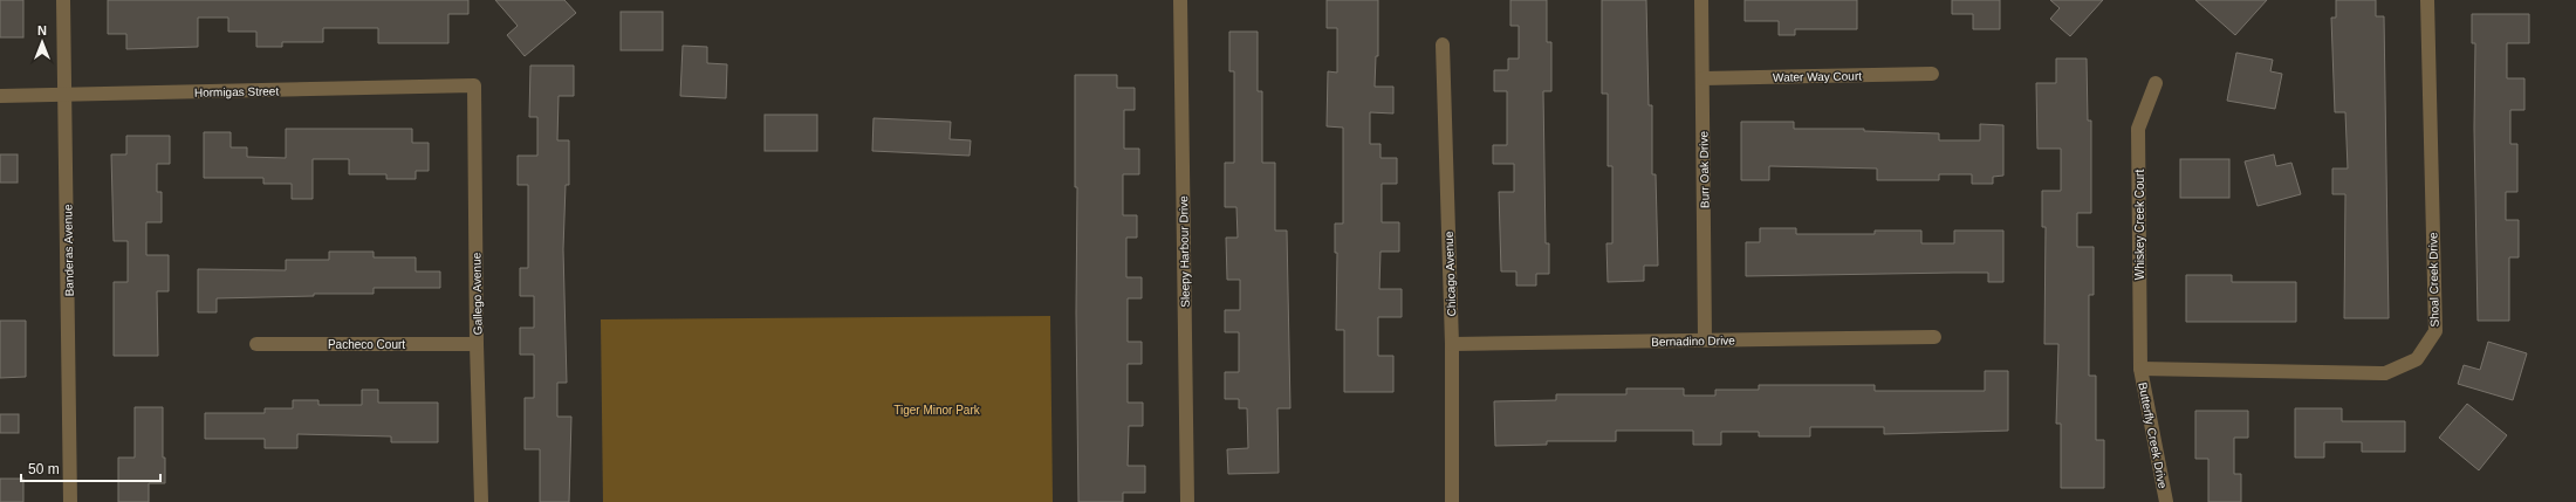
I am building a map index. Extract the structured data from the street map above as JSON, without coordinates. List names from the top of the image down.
{
  "streets": {
    "street": [
      "Water Way Court",
      "Hormigas Street",
      "Burr Oak Drive",
      "Whiskey Creek Court",
      "Banderas Avenue",
      "Sleepy Harbour Drive",
      "Chicago Avenue",
      "Shoal Creek Drive",
      "Gallego Avenue",
      "Bernadino Drive",
      "Pacheco Court",
      "Butterfly Creek Drive"
    ]
  },
  "crossings": [
    ["Water Way Court", "Burr Oak Drive"],
    ["Hormigas Street", "Banderas Avenue"],
    ["Hormigas Street", "Gallego Avenue"],
    ["Burr Oak Drive", "Bernadino Drive"],
    ["Whiskey Creek Court", "Shoal Creek Drive"],
    ["Whiskey Creek Court", "Butterfly Creek Drive"],
    ["Chicago Avenue", "Bernadino Drive"],
    ["Shoal Creek Drive", "Butterfly Creek Drive"],
    ["Gallego Avenue", "Pacheco Court"]
  ],
  "parks": ["Tiger Minor Park"],
  "scale_bar": "50 m",
  "north": "top"
}
